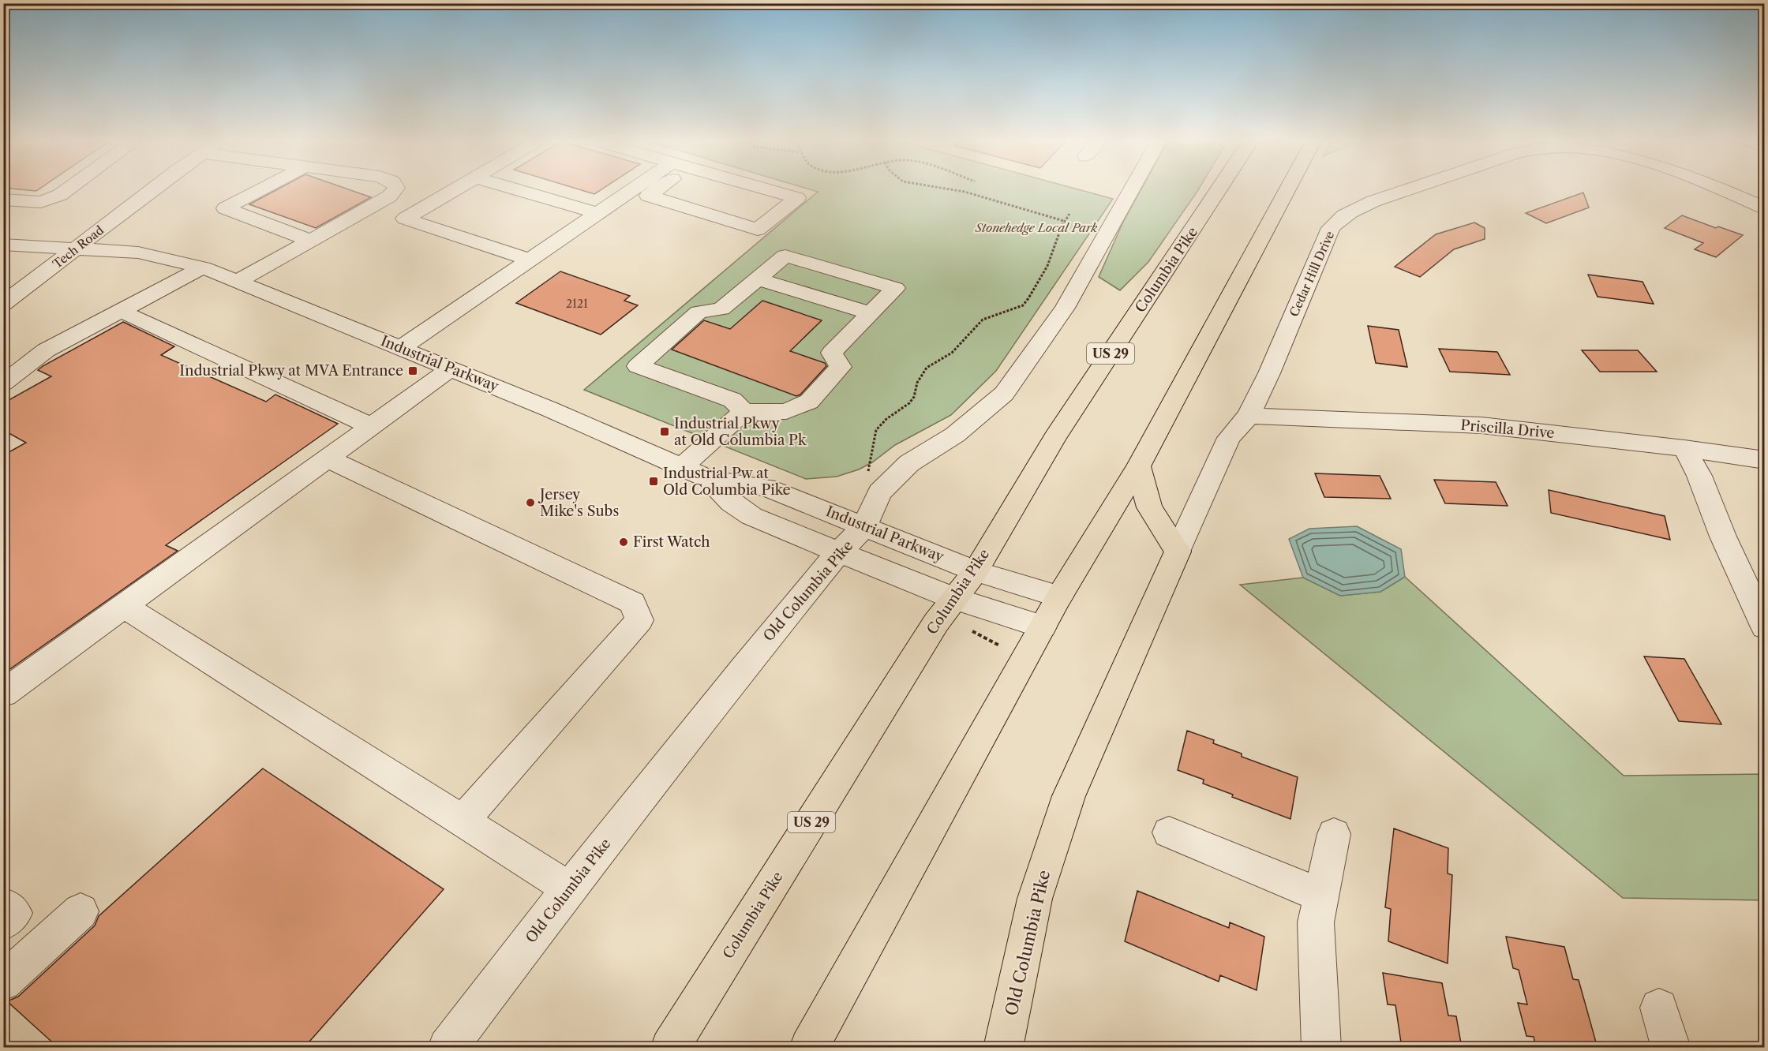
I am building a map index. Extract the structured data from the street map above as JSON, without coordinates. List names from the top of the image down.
{
  "streets": {
    "main road": ["Columbia Pike", "US 29", "Old Columbia Pike"],
    "street": [
      "Tech Road",
      "Cedar Hill Drive",
      "Industrial Parkway",
      "Priscilla Drive"
    ]
  },
  "crossings": [
    ["Tech Road", "Industrial Parkway"],
    ["Columbia Pike", "Industrial Parkway"],
    ["Cedar Hill Drive", "Priscilla Drive"],
    ["Cedar Hill Drive", "Old Columbia Pike"],
    ["Industrial Parkway", "Old Columbia Pike"]
  ],
  "parks": ["Stonehedge Local Park"],
  "places": {
    "transit": ["Industrial Pkwy at MVA Entrance", "Industrial Pkwy at Old Columbia Pk", "Industrial Pw at Old Columbia Pike"],
    "other": ["Jersey Mike's Subs", "First Watch"]
  },
  "house_numbers": ["2121"]
}
